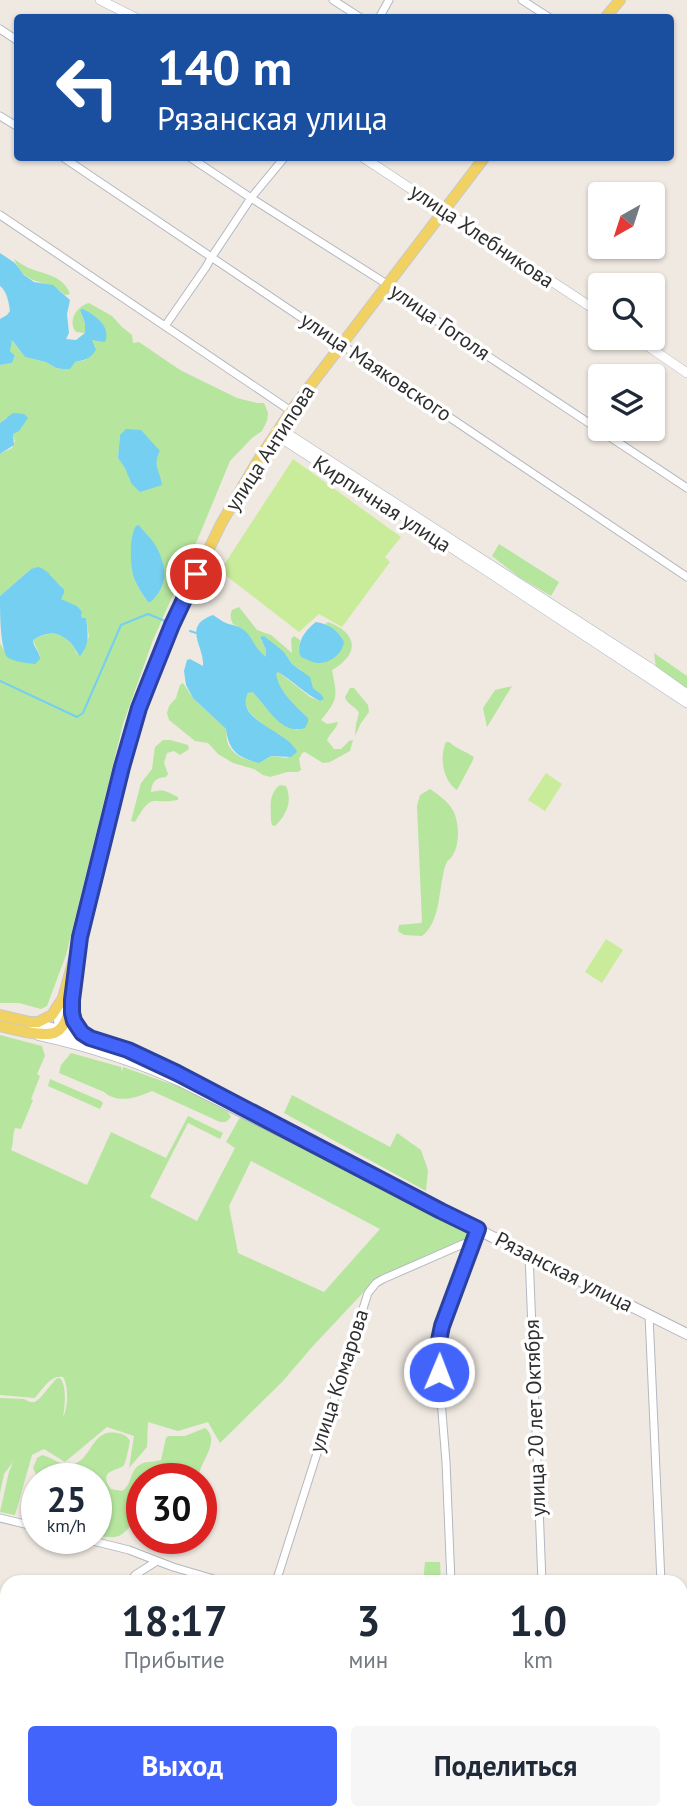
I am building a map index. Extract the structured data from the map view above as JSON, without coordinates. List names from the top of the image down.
{
  "streets": {
    "main road": ["улица Антипова", "Рязанская улица"],
    "street": [
      "улица Хлебникова",
      "улица Гоголя",
      "улица Маяковского",
      "Кирпичная улица",
      "улица Комарова",
      "улица 20 лет Октября"
    ]
  },
  "crossings": [
    ["улица Хлебникова", "улица Антипова"],
    ["улица Гоголя", "улица Антипова"],
    ["улица Маяковского", "улица Антипова"],
    ["улица Антипова", "Кирпичная улица"],
    ["улица Антипова", "Рязанская улица"],
    ["Рязанская улица", "улица 20 лет Октября"]
  ],
  "north": "bottom left",
  "page": {
    "turn": ["140 m", "Рязанская улица"],
    "speed": "25 km/h",
    "limit": "30",
    "eta": [
      "18:17",
      "Прибытие",
      "3",
      "мин",
      "1.0",
      "km"
    ],
    "buttons": ["Выход", "Поделиться"]
  }
}
